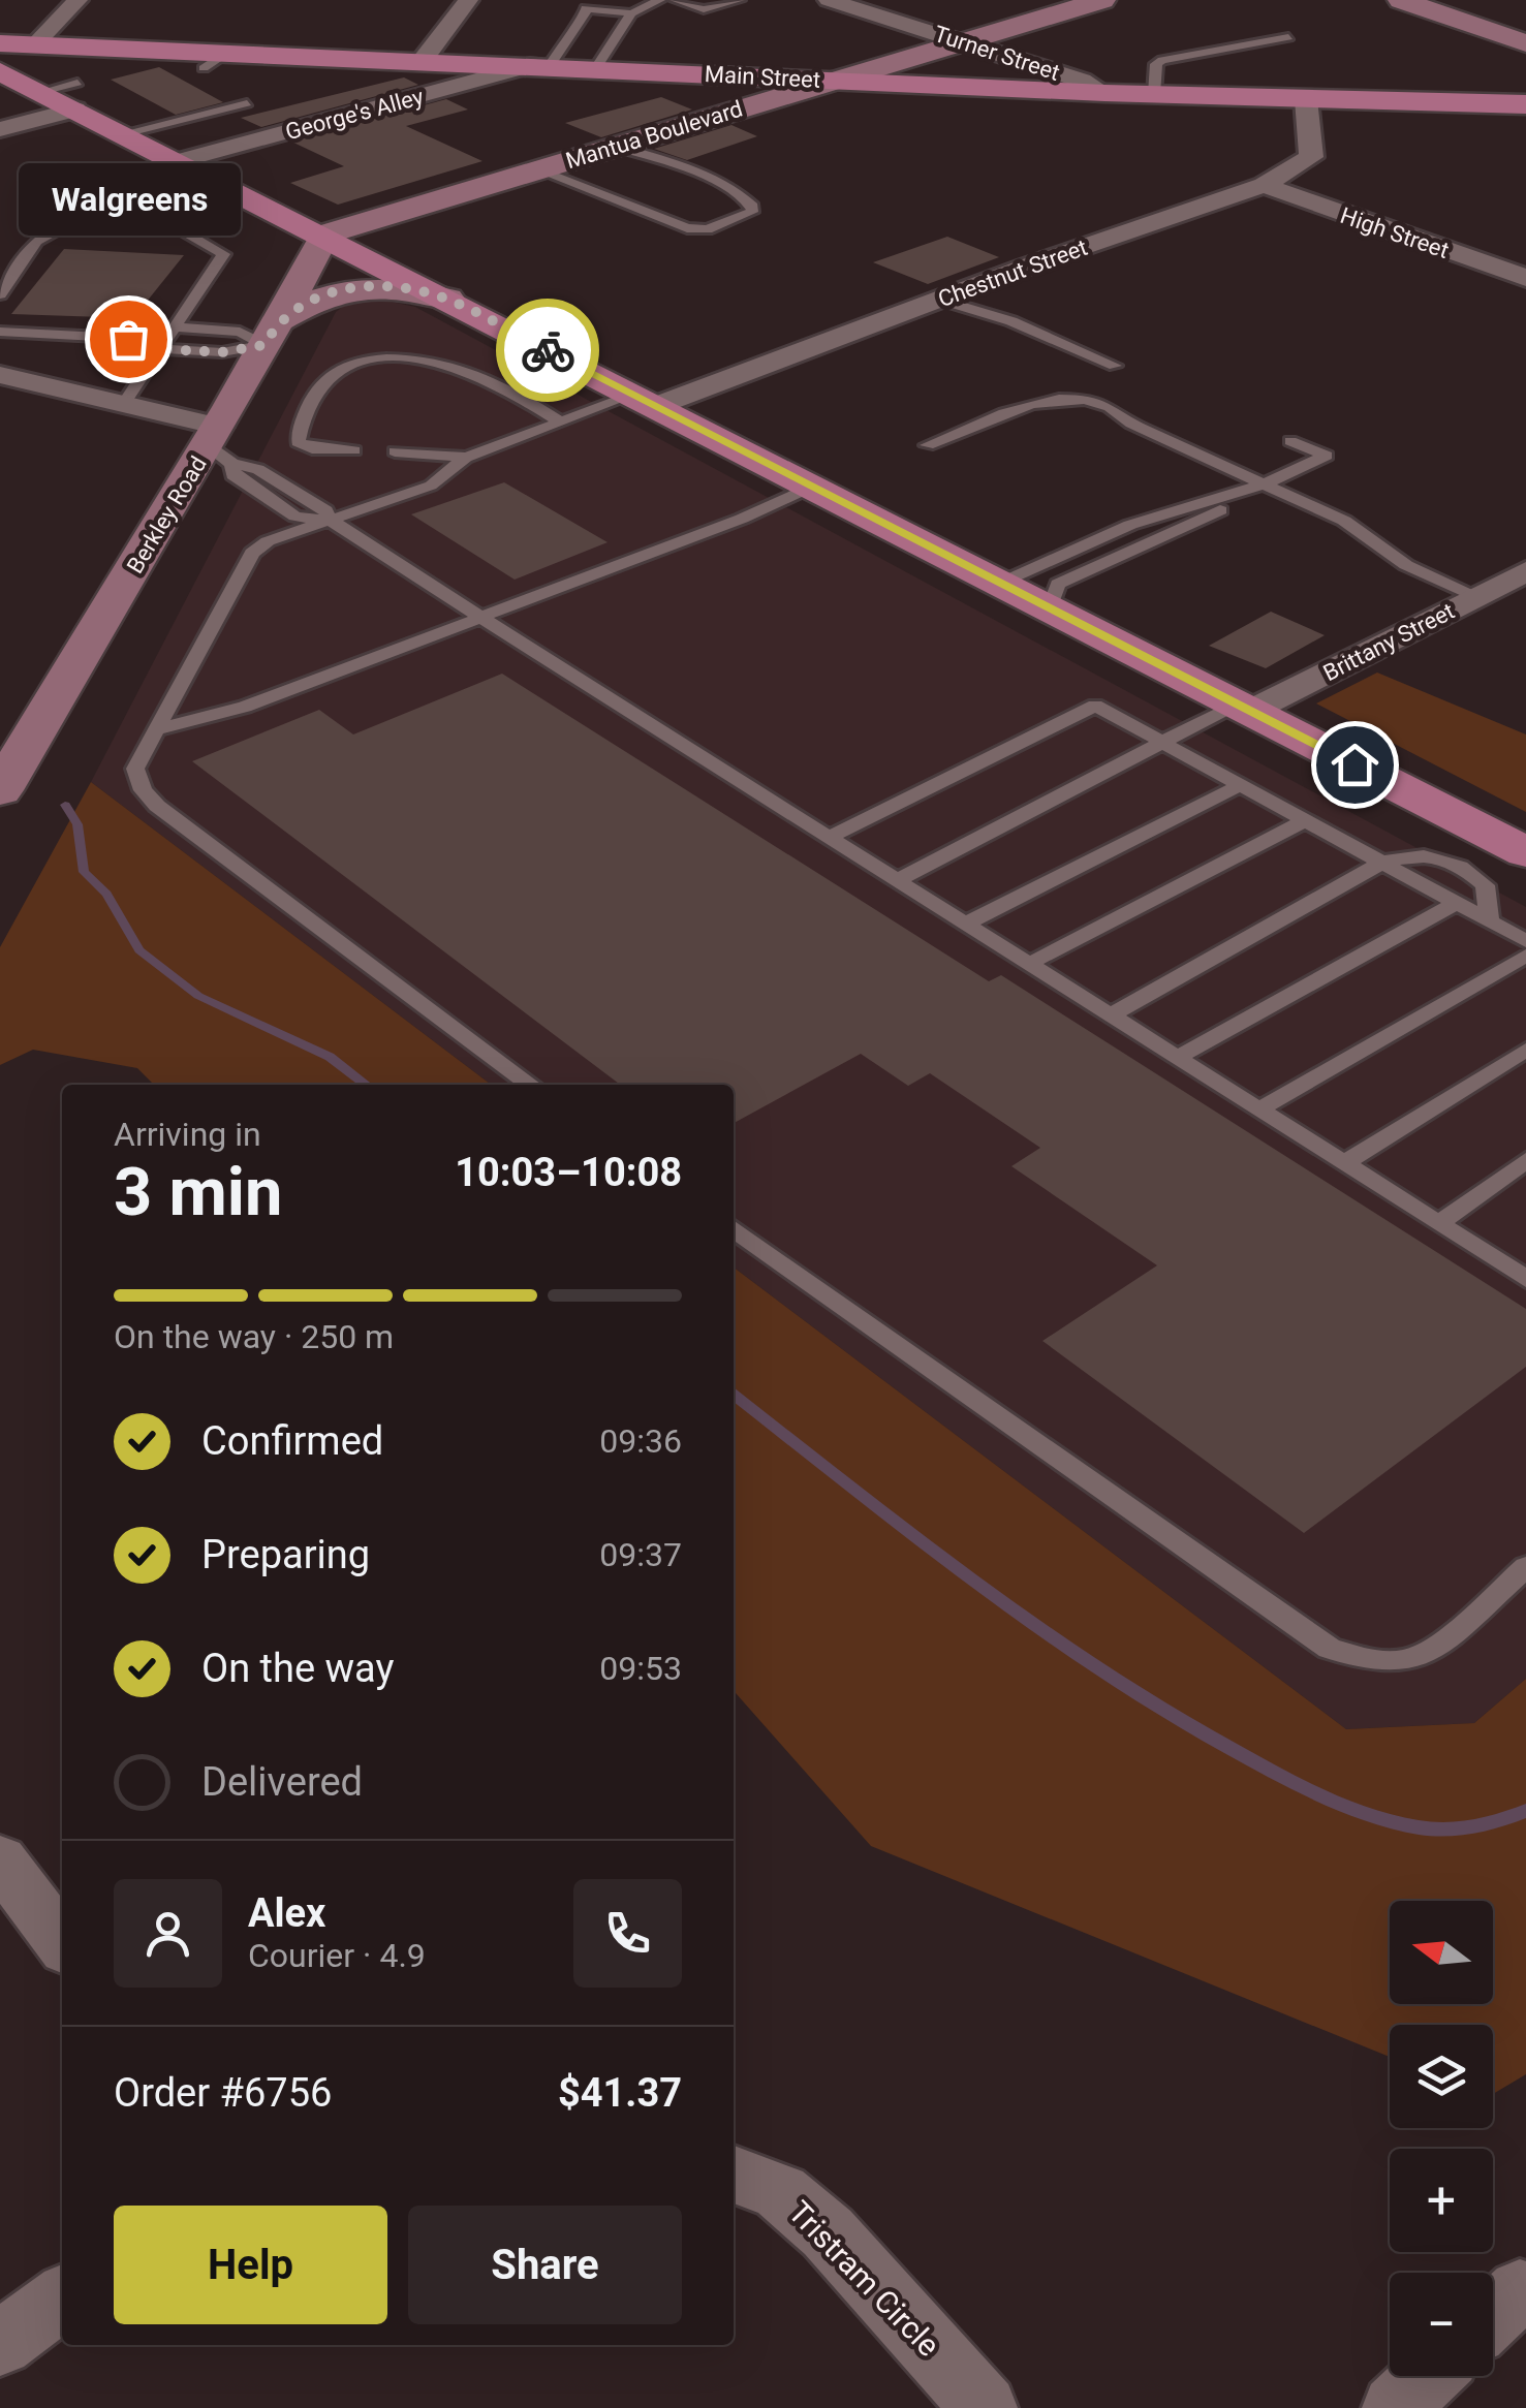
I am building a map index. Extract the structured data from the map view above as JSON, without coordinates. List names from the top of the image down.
{
  "streets": {
    "main road": ["Main Street"],
    "street": [
      "Turner Street",
      "George's Alley",
      "Mantua Boulevard",
      "High Street",
      "Chestnut Street",
      "Berkley Road",
      "Brittany Street",
      "Tristram Circle"
    ]
  },
  "crossings": [
    ["Turner Street", "Main Street"],
    ["Turner Street", "Mantua Boulevard"],
    ["Main Street", "George's Alley"],
    ["Main Street", "Mantua Boulevard"],
    ["Main Street", "Chestnut Street"],
    ["Mantua Boulevard", "Berkley Road"],
    ["High Street", "Chestnut Street"]
  ],
  "places": ["Walgreens"],
  "north": "left",
  "page": {
    "bubble": "Walgreens",
    "heading": ["3 min", "Arriving in", "10:03–10:08"],
    "panel": [
      "Alex",
      "Courier · 4.9",
      "Order #6756",
      "$41.37"
    ],
    "bar": "On the way · 250 m",
    "list": [
      ["Confirmed", "09:36"],
      ["Preparing", "09:37"],
      ["On the way", "09:53"],
      "Delivered"
    ],
    "map_buttons": ["+", "−"],
    "buttons": ["Help", "Share"]
  }
}
